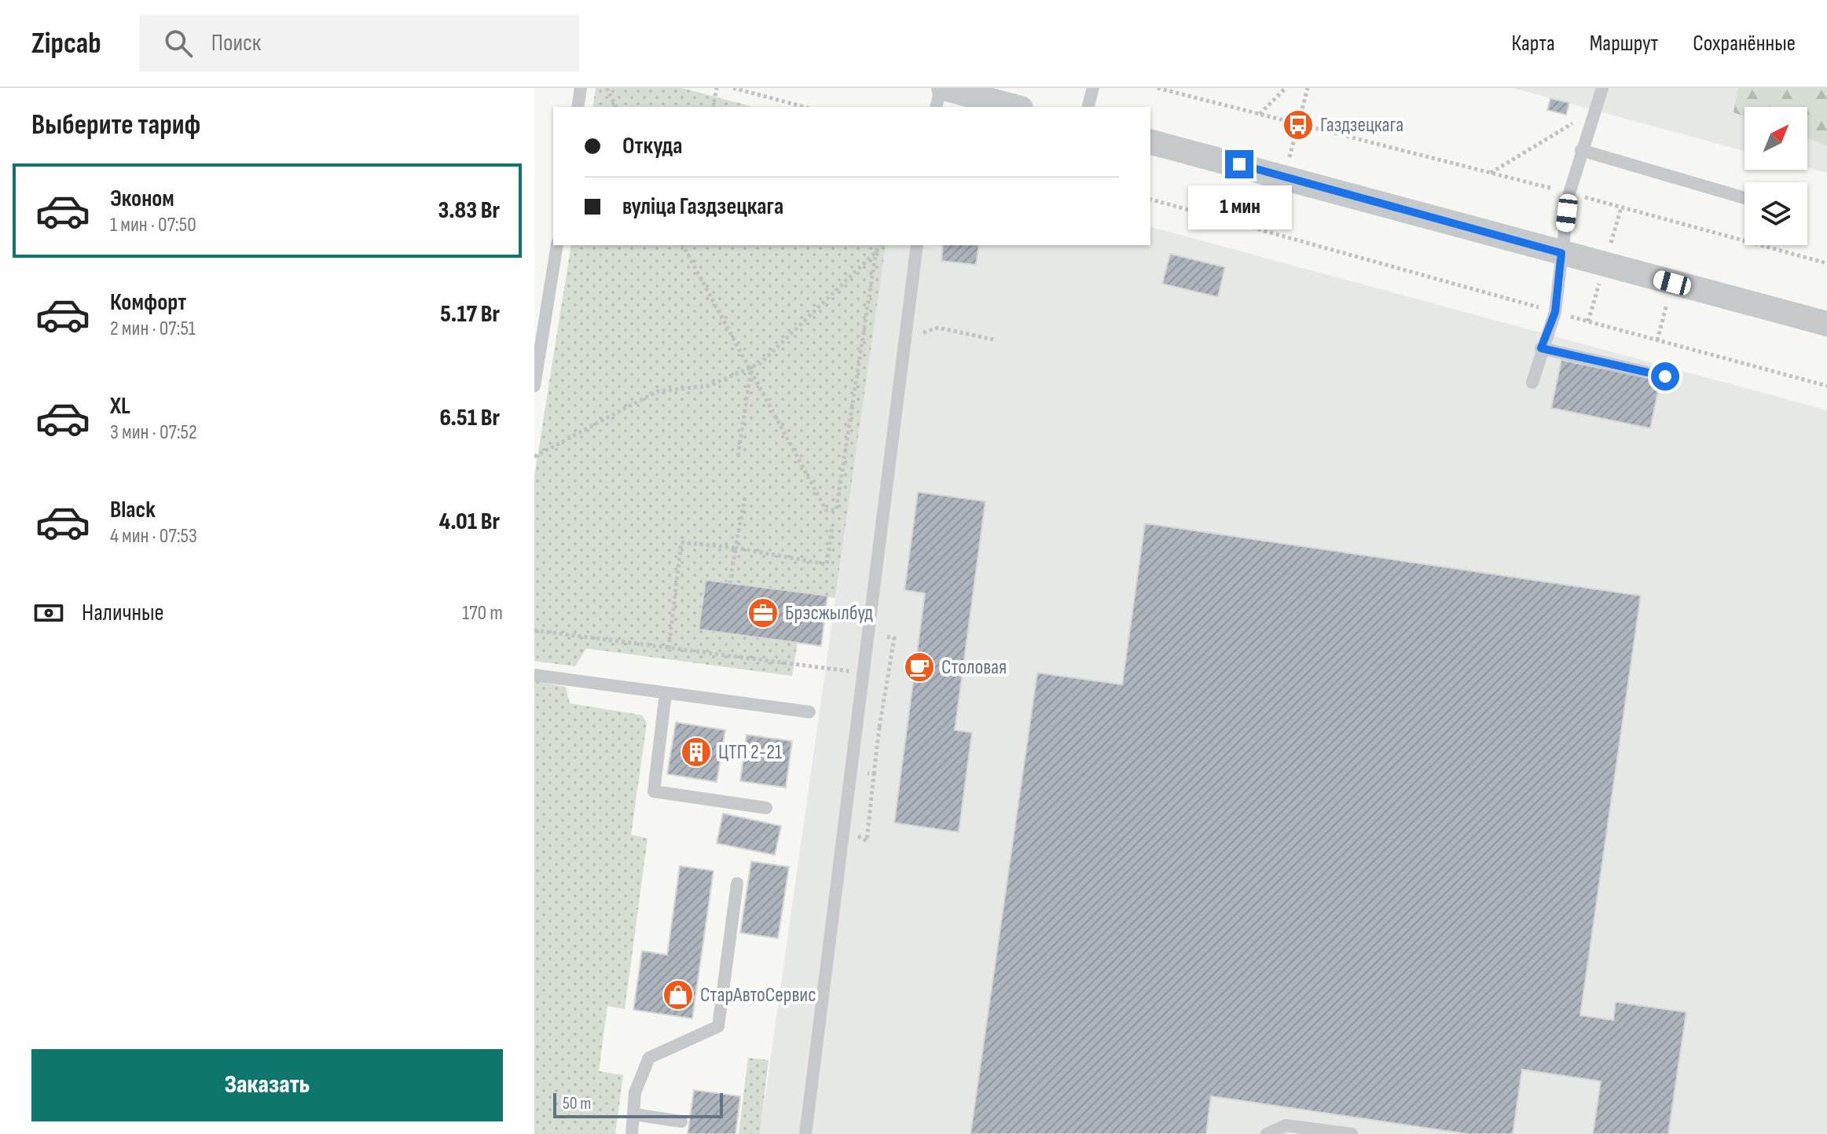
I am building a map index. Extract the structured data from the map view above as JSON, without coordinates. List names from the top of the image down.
{
  "places": {
    "bus stop": ["Газдзецкага"],
    "office": ["Брэсжылбуд"],
    "cafe": ["Столовая"],
    "building": ["ЦТП 2-21"],
    "shop": ["СтарАвтоСервис"]
  },
  "scale_bar": "50 m",
  "north": "top right",
  "page": {
    "header": "Zipcab",
    "search": "Поиск",
    "nav": ["Карта", "Маршрут", "Сохранённые"],
    "heading": "Выберите тариф",
    "banner": ["Откуда", "вуліца Газдзецкага"],
    "list": [
      {
        "name": "Эконом",
        "note": "1 мин · 07:50",
        "value": "3.83 Br"
      },
      {
        "name": "Комфорт",
        "note": "2 мин · 07:51",
        "value": "5.17 Br"
      },
      {
        "name": "XL",
        "note": "3 мин · 07:52",
        "value": "6.51 Br"
      },
      {
        "name": "Black",
        "note": "4 мин · 07:53",
        "value": "4.01 Br"
      }
    ],
    "bubble": "1 мин",
    "pay": ["Наличные", "170 m"],
    "buttons": "Заказать",
    "scale": "50 m"
  }
}
